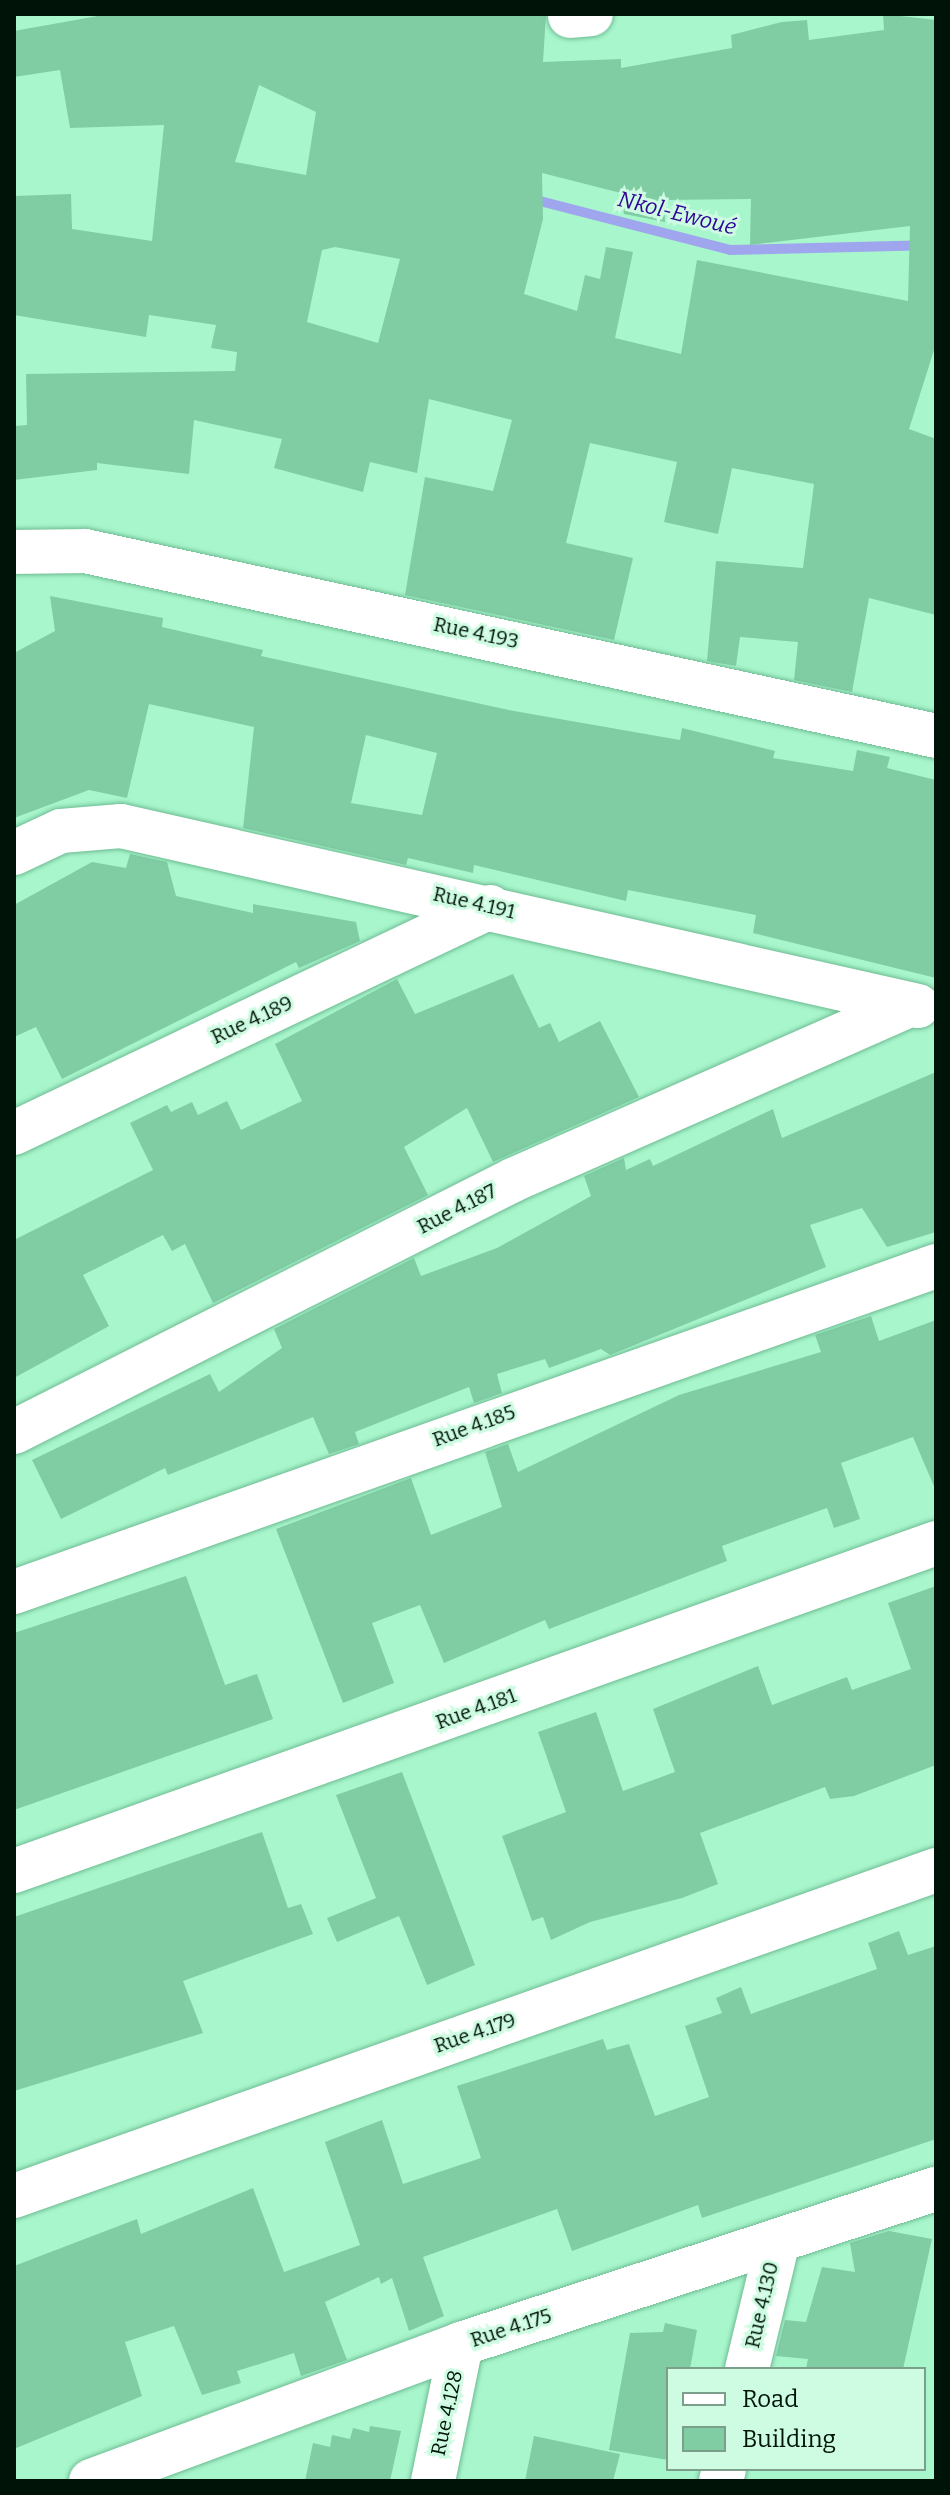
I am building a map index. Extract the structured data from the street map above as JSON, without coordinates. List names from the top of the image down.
{
  "streets": {
    "street": [
      "Rue 4.193",
      "Rue 4.191",
      "Rue 4.189",
      "Rue 4.187",
      "Rue 4.185",
      "Rue 4.181",
      "Rue 4.179",
      "Rue 4.130",
      "Rue 4.175",
      "Rue 4.128"
    ]
  },
  "crossings": [
    ["Rue 4.191", "Rue 4.189"],
    ["Rue 4.191", "Rue 4.187"],
    ["Rue 4.130", "Rue 4.175"],
    ["Rue 4.175", "Rue 4.128"]
  ],
  "water": ["Nkol-Ewoué"],
  "legend": ["Road", "Building"]
}
